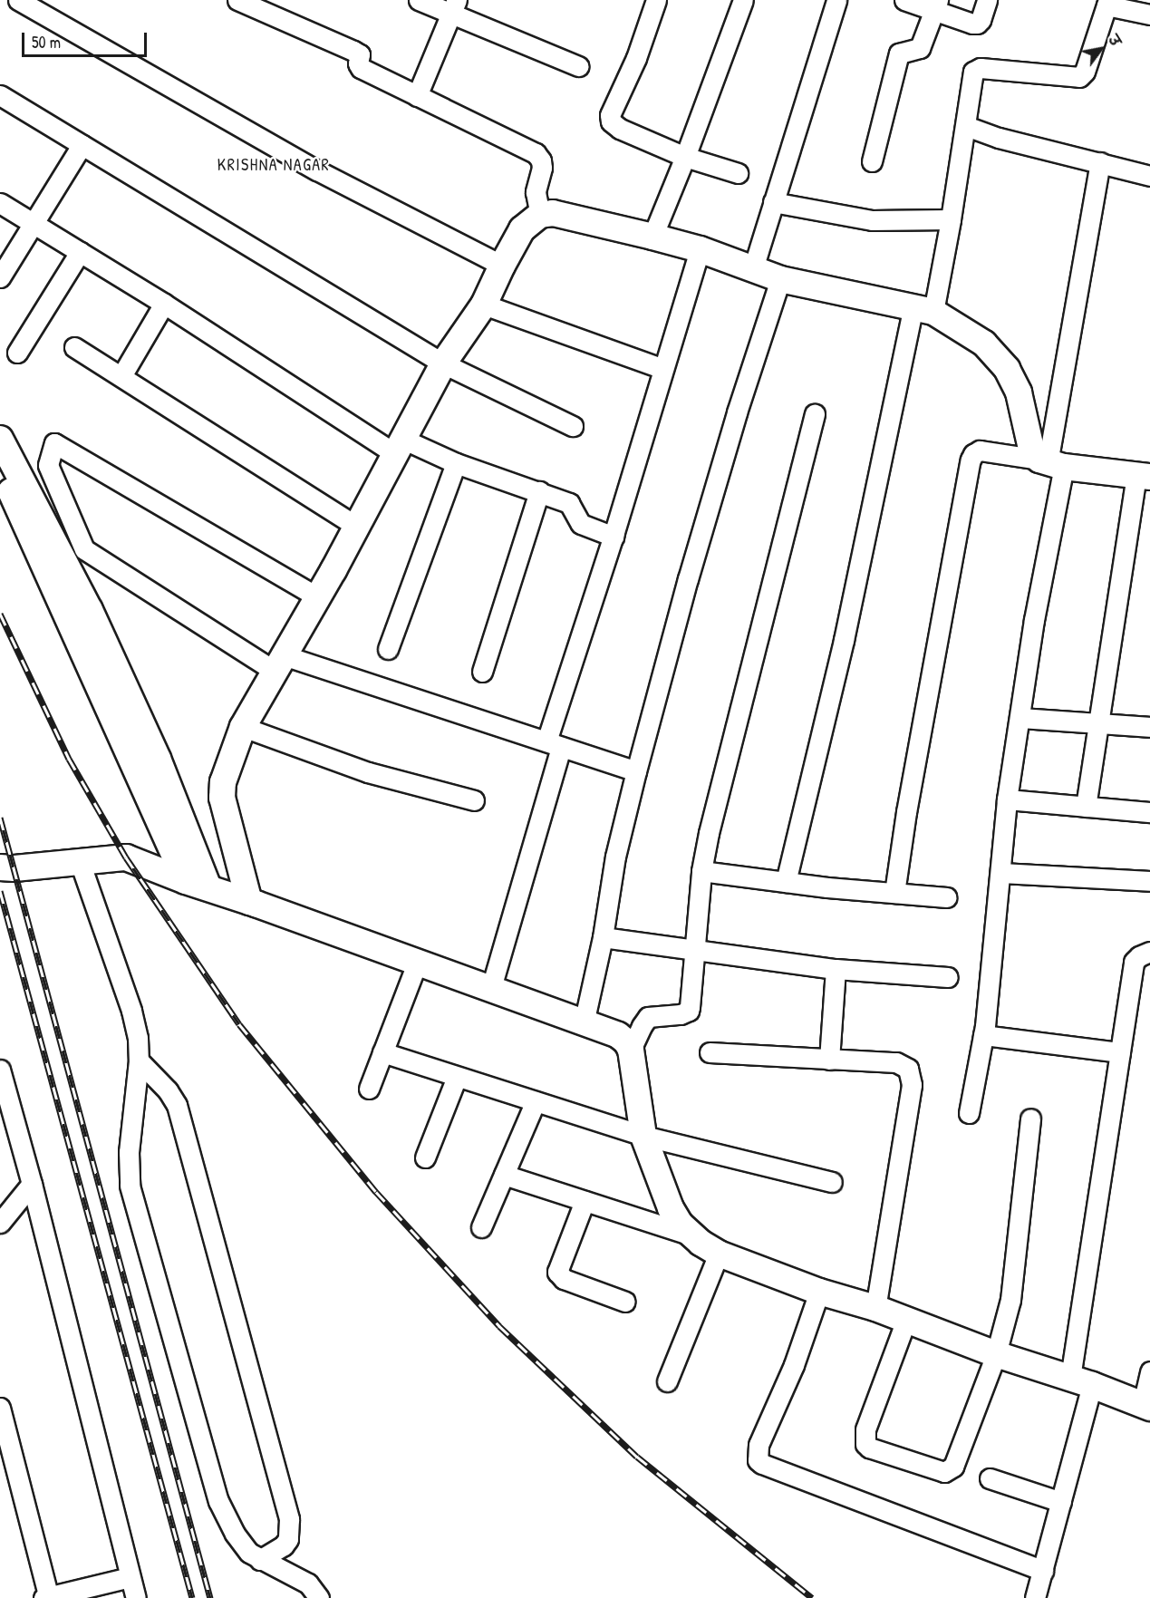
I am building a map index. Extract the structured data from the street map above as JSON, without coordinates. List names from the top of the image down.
{
  "districts": ["KRISHNA NAGAR"],
  "scale_bar": "50 m",
  "north": "top right"
}
